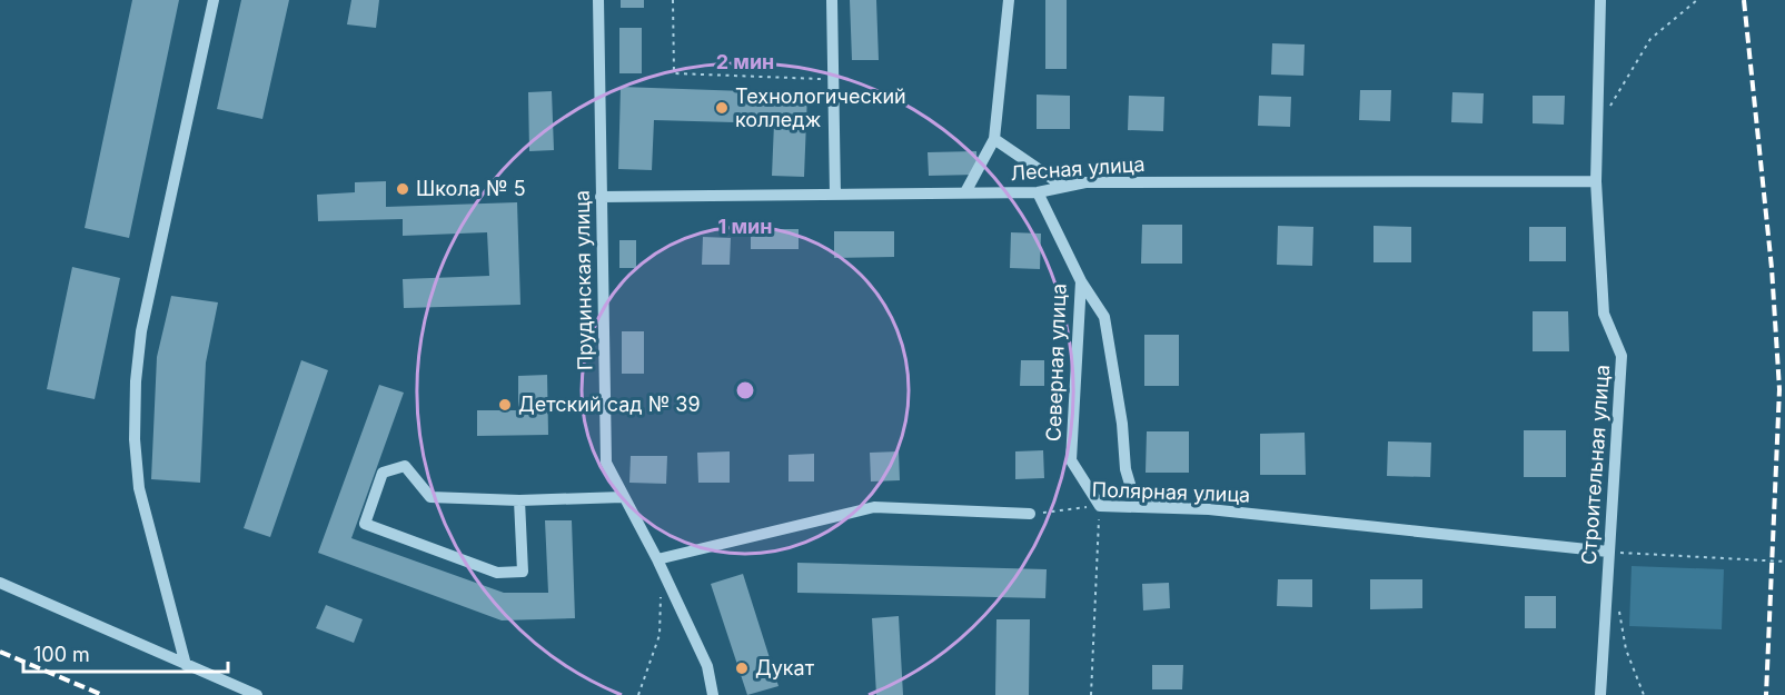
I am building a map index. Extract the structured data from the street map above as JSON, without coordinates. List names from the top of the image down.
{
  "streets": {
    "street": [
      "Лесная улица",
      "Прудинская улица",
      "Северная улица",
      "Строительная улица",
      "Полярная улица"
    ]
  },
  "crossings": [
    ["Лесная улица", "Прудинская улица"],
    ["Лесная улица", "Северная улица"],
    ["Лесная улица", "Строительная улица"],
    ["Северная улица", "Полярная улица"],
    ["Строительная улица", "Полярная улица"]
  ],
  "places": [
    "Технологический колледж",
    "Школа № 5",
    "Детский сад № 39",
    "Дукат"
  ],
  "scale_bar": "100 m",
  "rings": ["2 мин", "1 мин"]
}
